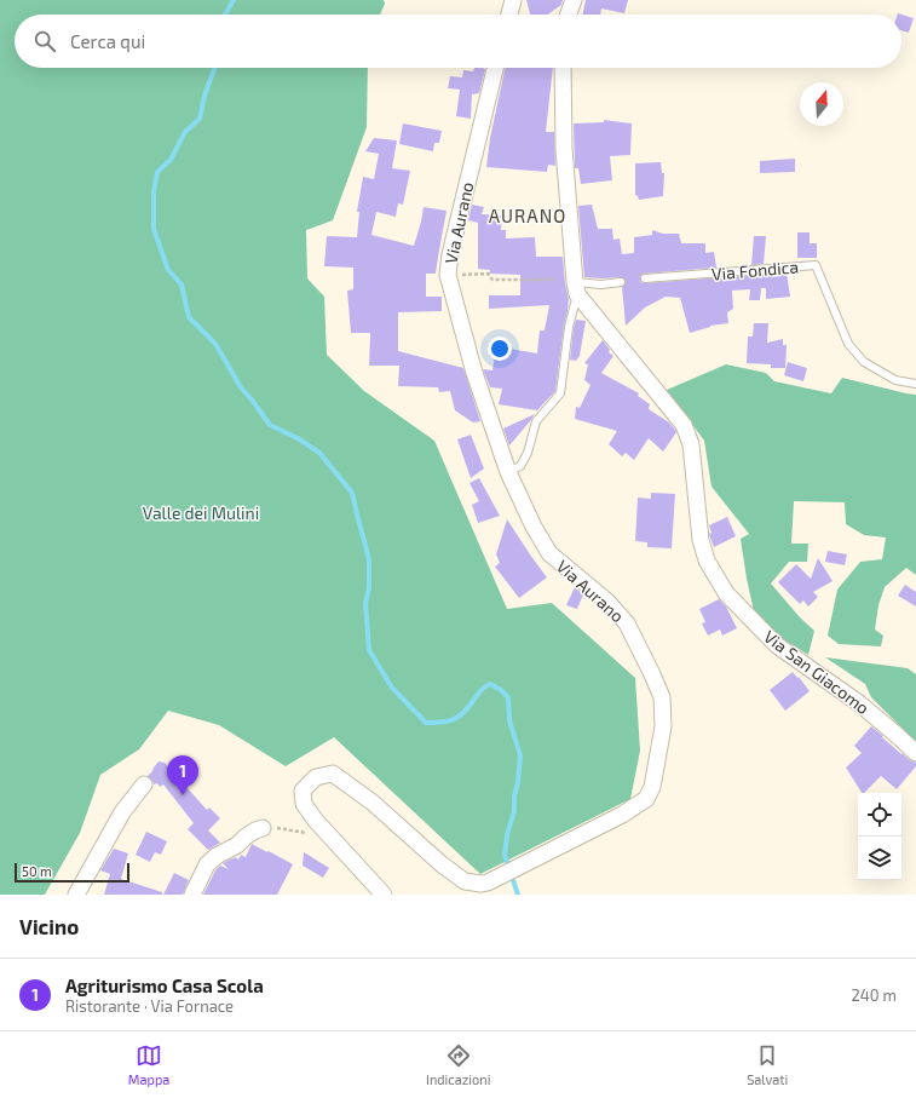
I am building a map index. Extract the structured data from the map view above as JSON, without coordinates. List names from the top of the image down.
{
  "streets": {
    "street": ["Via Aurano", "Via San Giacomo"],
    "lane": ["Via Fondica"]
  },
  "districts": ["AURANO"],
  "parks": ["Valle dei Mulini"],
  "scale_bar": "50 m",
  "north": "top",
  "page": {
    "search": "Cerca qui",
    "pins": "1",
    "scale": "50 m",
    "heading": "Vicino",
    "list": [
      {
        "mark": "1",
        "name": "Agriturismo Casa Scola",
        "note": "Ristorante · Via Fornace",
        "value": "240 m"
      }
    ],
    "nav": ["Mappa", "Indicazioni", "Salvati"]
  }
}
